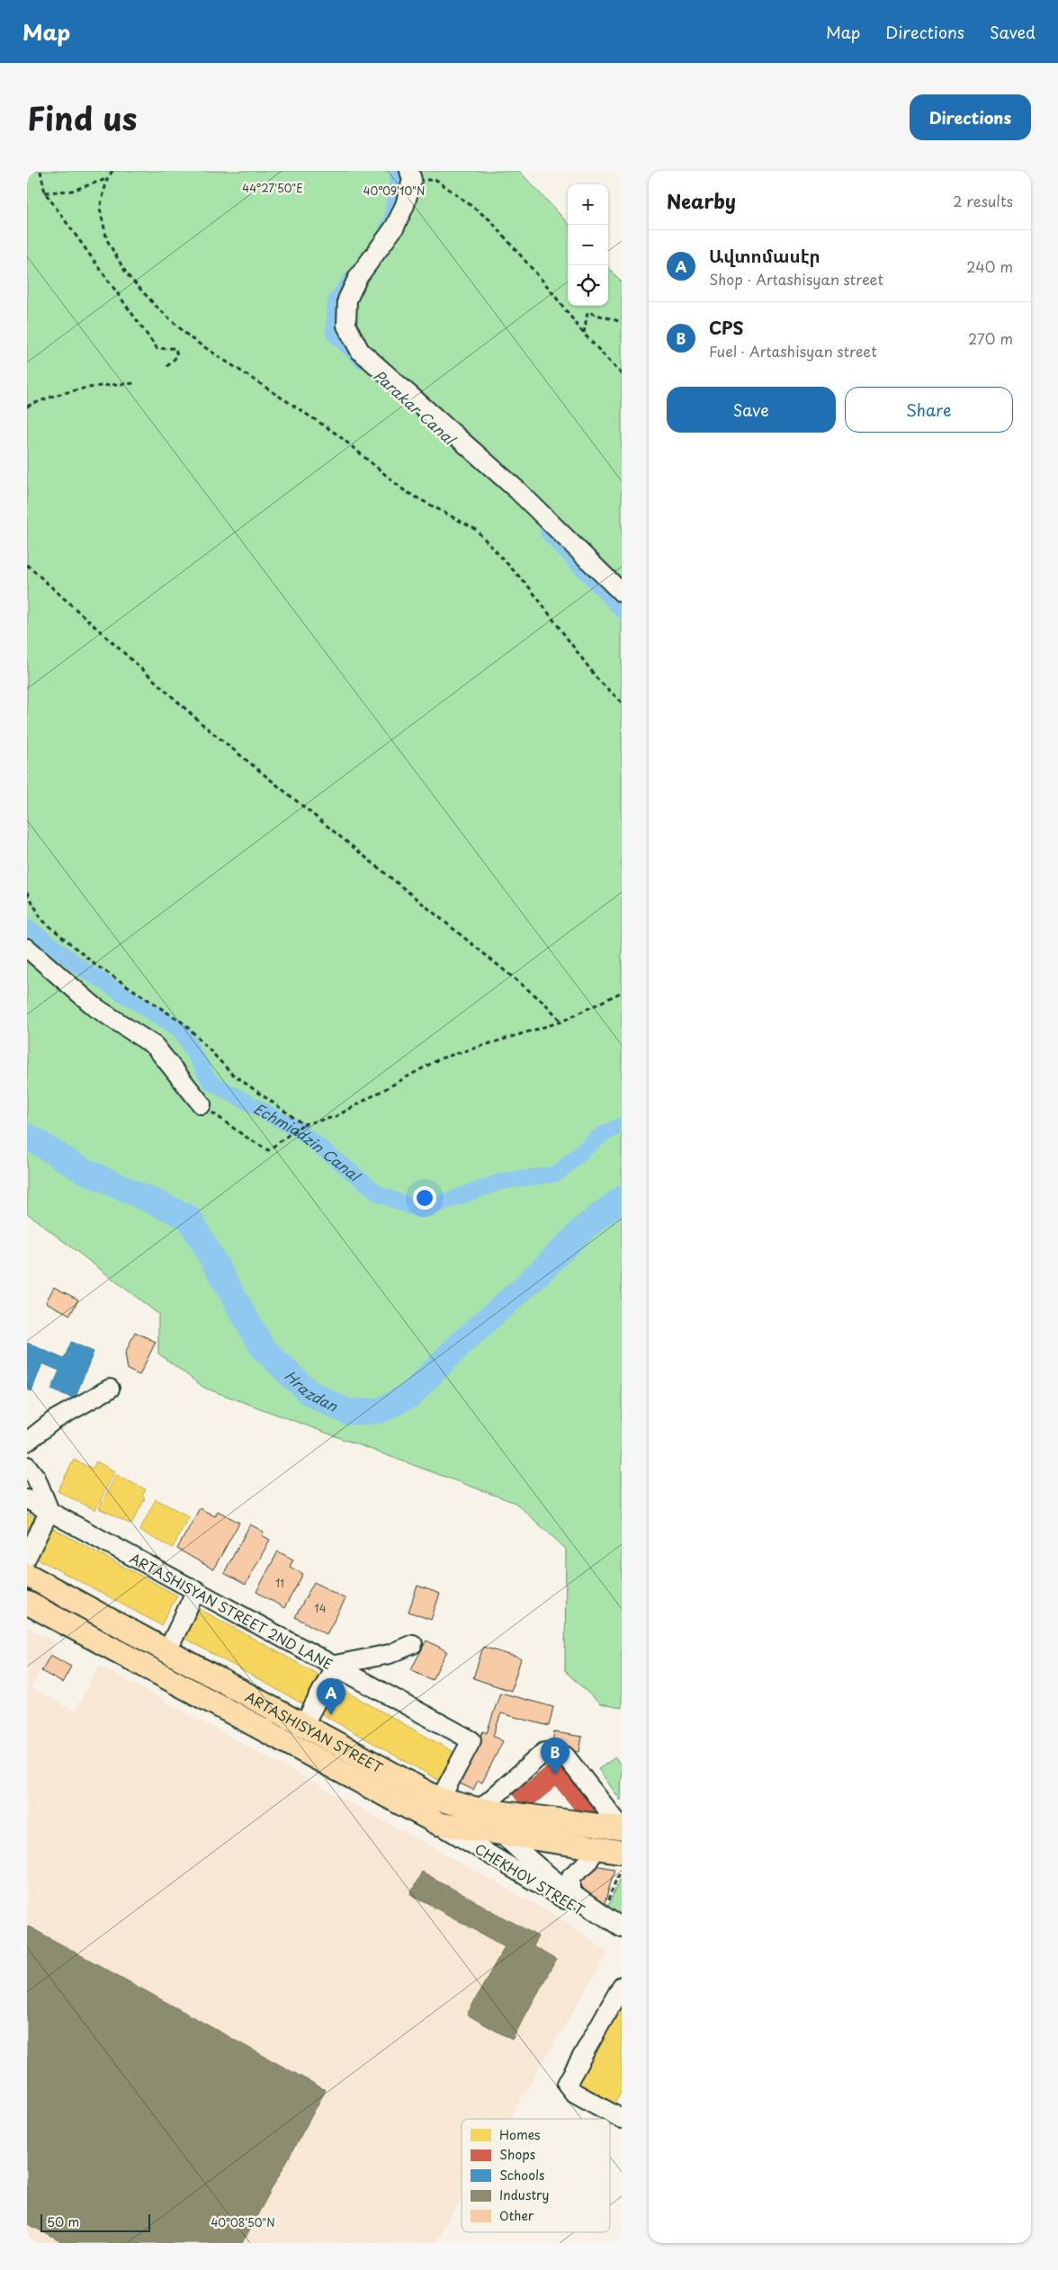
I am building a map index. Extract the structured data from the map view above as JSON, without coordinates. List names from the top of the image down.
{
  "streets": {
    "main road": ["ARTASHISYAN STREET"],
    "street": ["ARTASHISYAN STREET 2ND LANE", "CHEKHOV STREET"]
  },
  "crossings": [
    ["ARTASHISYAN STREET 2ND LANE", "ARTASHISYAN STREET"],
    ["ARTASHISYAN STREET", "CHEKHOV STREET"]
  ],
  "water": ["Parakar Canal", "Echmiadzin Canal", "Hrazdan"],
  "house_numbers": ["11", "14"],
  "legend": [
    "Homes",
    "Shops",
    "Schools",
    "Industry",
    "Other"
  ],
  "scale_bar": "50 m",
  "page": {
    "header": "Map",
    "nav": ["Map", "Directions", "Saved"],
    "title": "Find us",
    "buttons": [
      "Directions",
      ["Save", "Share"]
    ],
    "heading": ["Nearby", "2 results"],
    "map_buttons": ["+", "−"],
    "list": [
      {
        "mark": "A",
        "name": "Ավտոմասէր",
        "note": "Shop · Artashisyan street",
        "value": "240 m"
      },
      {
        "mark": "B",
        "name": "CPS",
        "note": "Fuel · Artashisyan street",
        "value": "270 m"
      }
    ],
    "pins": ["A", "B"],
    "scale": "50 m"
  },
  "coordinates": ["44°27'50\"E", "40°09'10\"N", "40°08'50\"N"]
}
